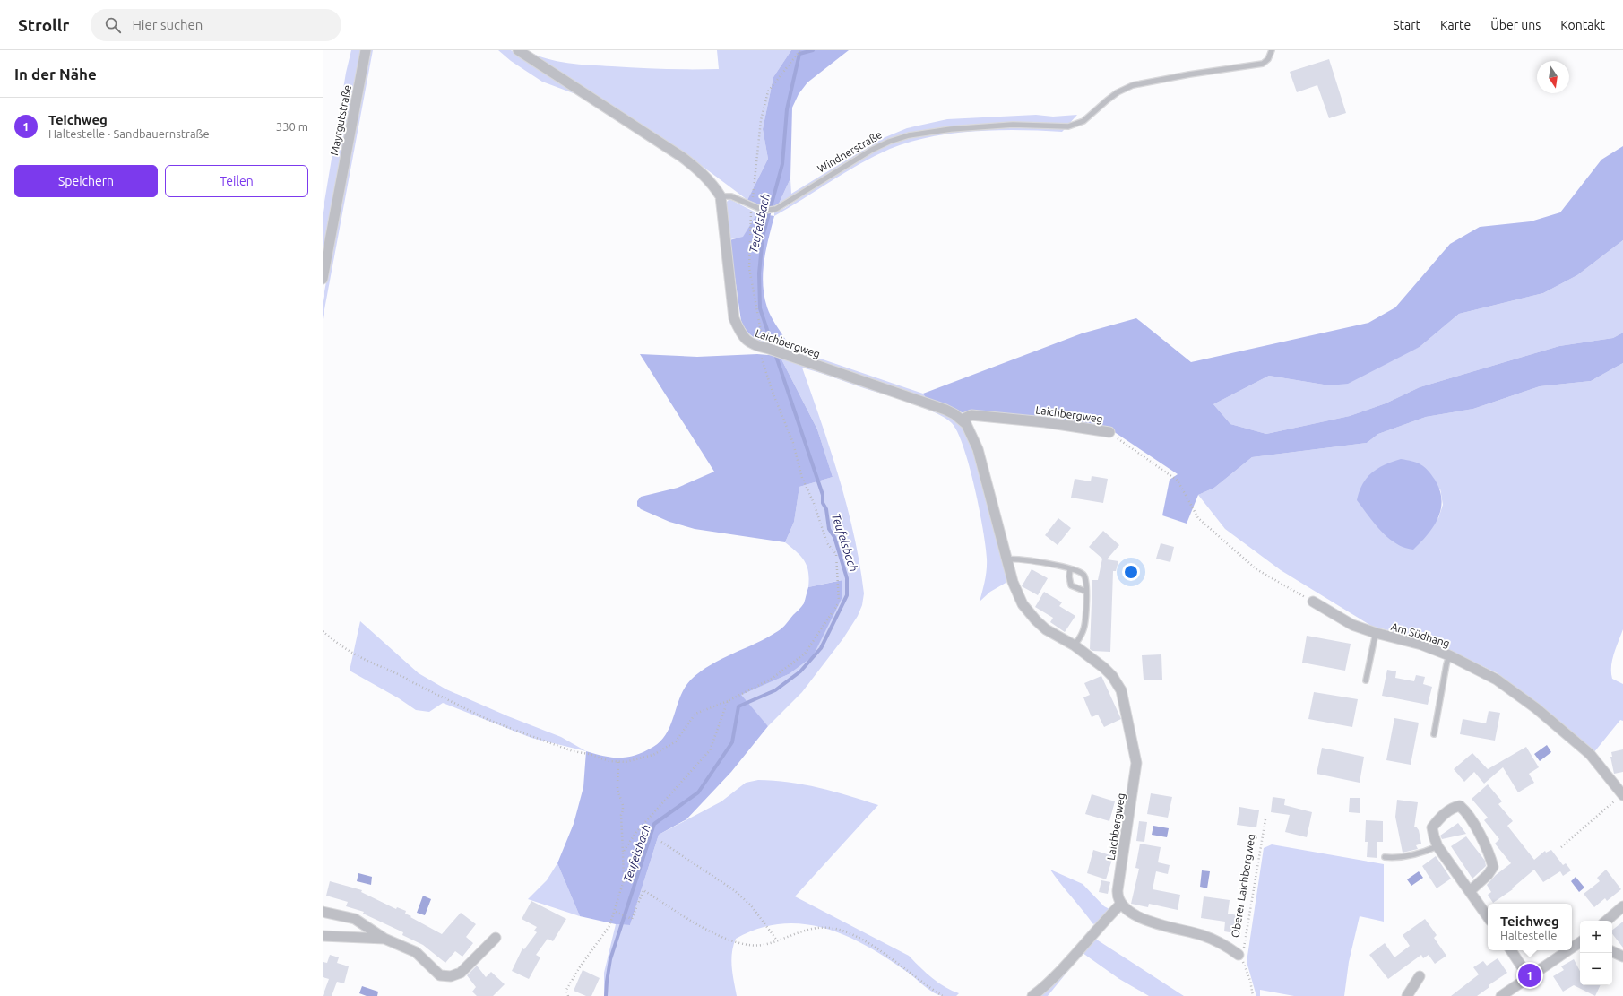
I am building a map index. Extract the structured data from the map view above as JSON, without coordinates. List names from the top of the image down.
{
  "streets": {
    "street": [
      "Mayrgutstraße",
      "Laichbergweg",
      "Am Südhang",
      "Oberer Laichbergweg"
    ],
    "lane": ["Windnerstraße"]
  },
  "crossings": [
    ["Windnerstraße", "Laichbergweg"],
    ["Laichbergweg", "Oberer Laichbergweg"]
  ],
  "water": ["Teufelsbach"],
  "north": "bottom",
  "page": {
    "header": "Strollr",
    "search": "Hier suchen",
    "nav": [
      "Start",
      "Karte",
      "Über uns",
      "Kontakt"
    ],
    "heading": "In der Nähe",
    "list": [
      {
        "mark": "1",
        "name": "Teichweg",
        "note": "Haltestelle · Sandbauernstraße",
        "value": "330 m"
      }
    ],
    "buttons": ["Speichern", "Teilen"],
    "popup": ["Teichweg", "Haltestelle"],
    "map_buttons": ["+", "−"],
    "pins": "1"
  }
}
